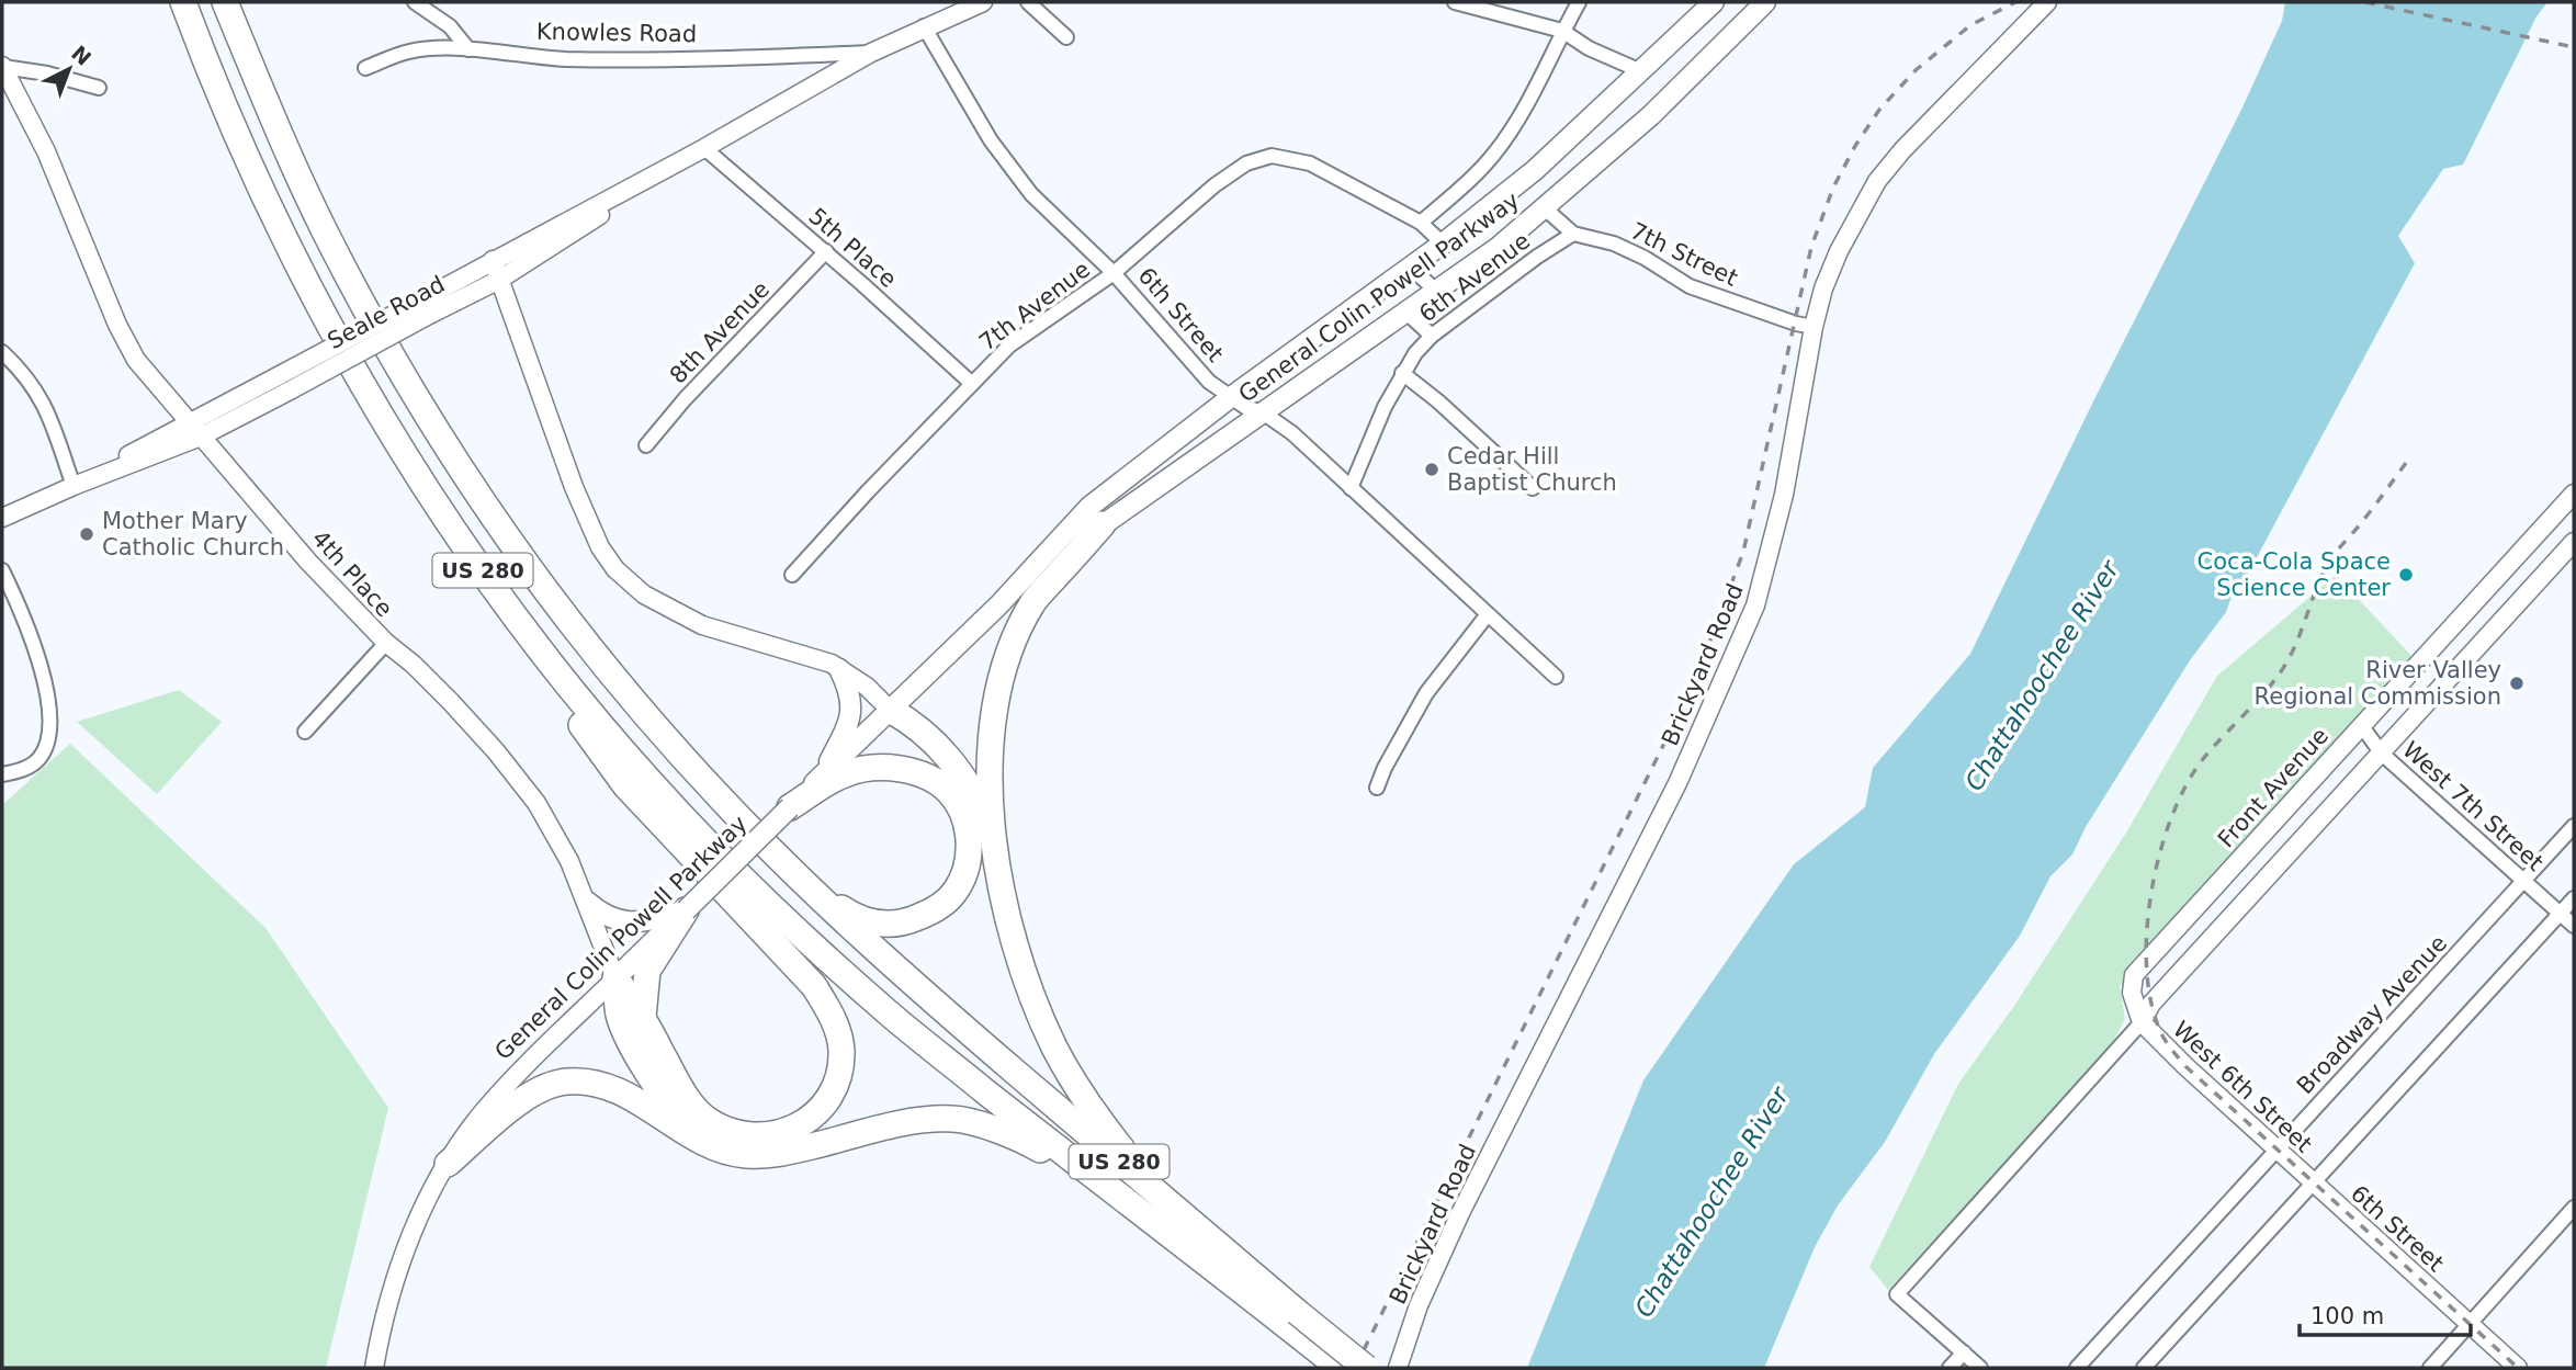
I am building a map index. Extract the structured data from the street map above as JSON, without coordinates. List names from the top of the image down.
{
  "streets": {
    "highway": ["US 280"],
    "main road": ["General Colin Powell Parkway"],
    "street": [
      "Knowles Road",
      "5th Place",
      "7th Street",
      "6th Avenue",
      "7th Avenue",
      "Seale Road",
      "6th Street",
      "8th Avenue",
      "4th Place",
      "Brickyard Road",
      "Front Avenue",
      "West 7th Street",
      "Broadway Avenue",
      "West 6th Street"
    ]
  },
  "crossings": [
    ["Knowles Road", "Seale Road"],
    ["5th Place", "7th Avenue"],
    ["5th Place", "Seale Road"],
    ["5th Place", "8th Avenue"],
    ["7th Street", "6th Avenue"],
    ["7th Street", "General Colin Powell Parkway"],
    ["7th Street", "Brickyard Road"],
    ["6th Avenue", "6th Street"],
    ["General Colin Powell Parkway", "6th Street"],
    ["General Colin Powell Parkway", "4th Place"],
    ["7th Avenue", "6th Street"],
    ["Seale Road", "6th Street"],
    ["Seale Road", "4th Place"],
    ["6th Street", "West 6th Street"],
    ["Front Avenue", "West 7th Street"],
    ["Front Avenue", "West 6th Street"],
    ["West 7th Street", "Broadway Avenue"],
    ["Broadway Avenue", "West 6th Street"]
  ],
  "water": ["Chattahoochee River"],
  "places": [
    "Cedar Hill Baptist Church",
    "Mother Mary Catholic Church",
    "Coca-Cola Space Science Center",
    "River Valley Regional Commission"
  ],
  "scale_bar": "100 m",
  "north": "top right"
}
